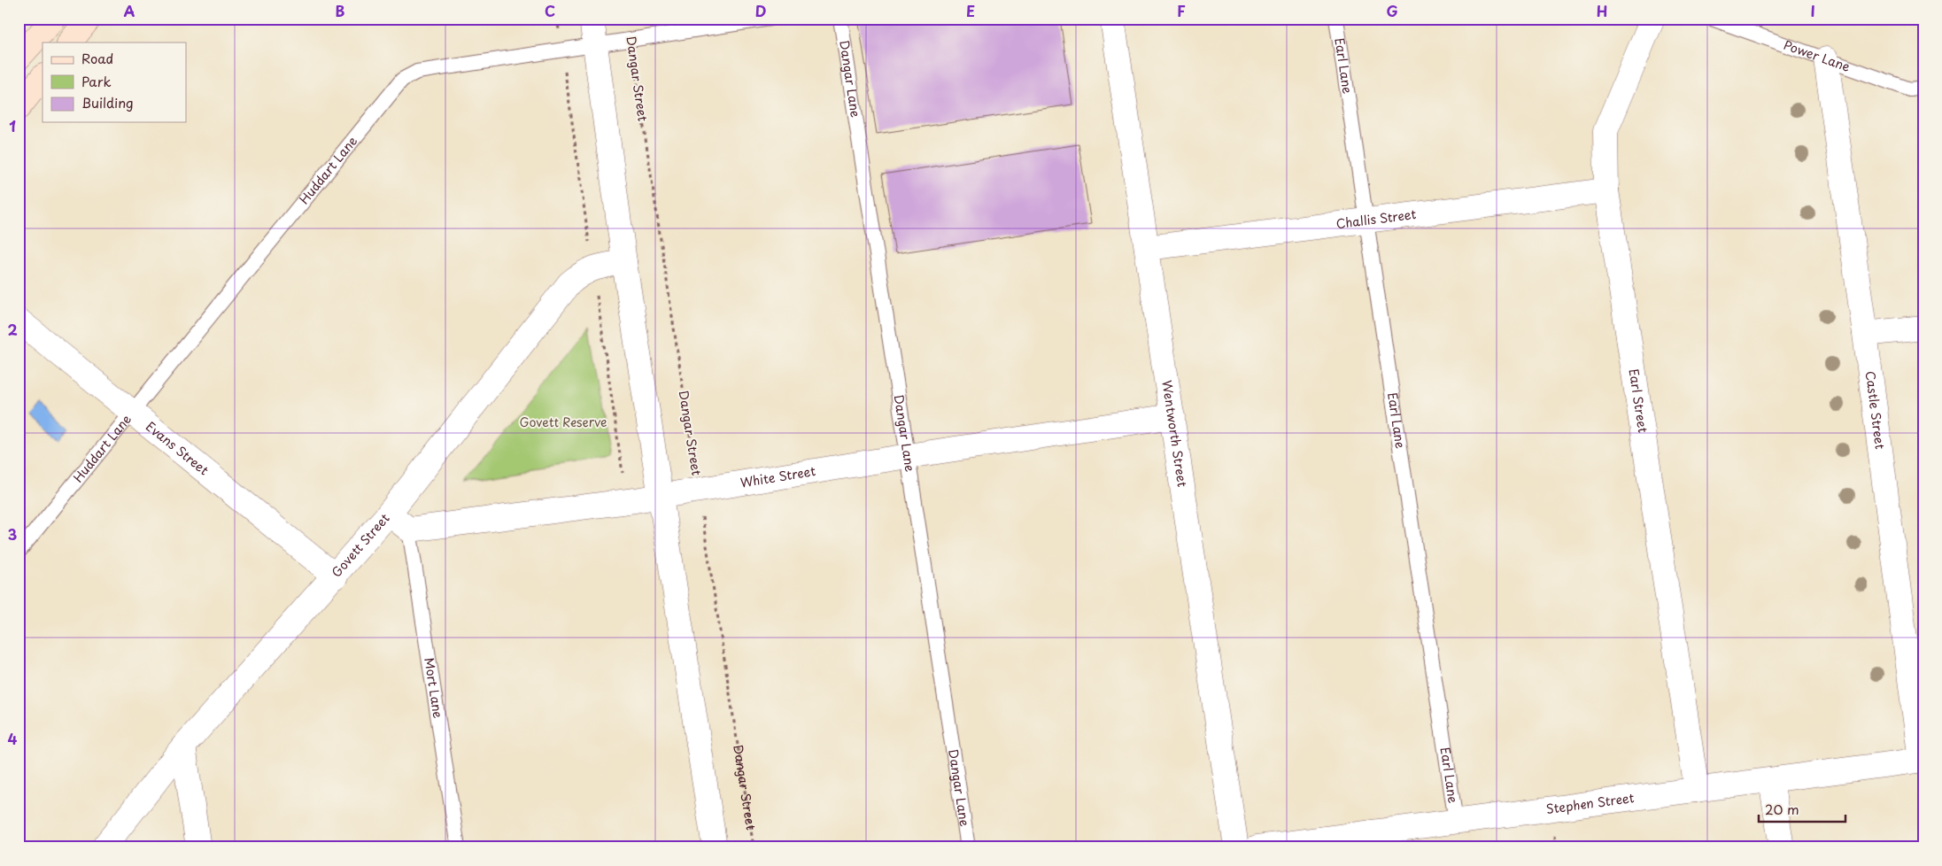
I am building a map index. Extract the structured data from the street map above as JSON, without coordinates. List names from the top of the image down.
{
  "streets": {
    "street": [
      "Challis Street",
      "Earl Street",
      "Castle Street",
      "Wentworth Street",
      "Evans Street",
      "White Street",
      "Govett Street",
      "Stephen Street"
    ],
    "lane": [
      "Power Lane",
      "Earl Lane",
      "Dangar Lane",
      "Huddart Lane",
      "Mort Lane"
    ],
    "path": ["Dangar Street"]
  },
  "crossings": [
    ["Power Lane", "Castle Street"],
    ["Earl Lane", "Challis Street"],
    ["Earl Lane", "Stephen Street"],
    ["Dangar Street", "Huddart Lane"],
    ["Dangar Street", "White Street"],
    ["Dangar Lane", "White Street"],
    ["Huddart Lane", "Evans Street"],
    ["Challis Street", "Earl Street"],
    ["Challis Street", "Wentworth Street"],
    ["Earl Street", "Stephen Street"],
    ["Castle Street", "Stephen Street"],
    ["Wentworth Street", "White Street"],
    ["Evans Street", "Govett Street"],
    ["White Street", "Mort Lane"]
  ],
  "parks": ["Govett Reserve"],
  "legend": ["Road", "Park", "Building"],
  "scale_bar": "20 m",
  "grid": {
    "columns": [
      "A",
      "B",
      "C",
      "D",
      "E",
      "F",
      "G",
      "H",
      "I"
    ],
    "rows": [
      "1",
      "2",
      "3",
      "4"
    ]
  }
}
